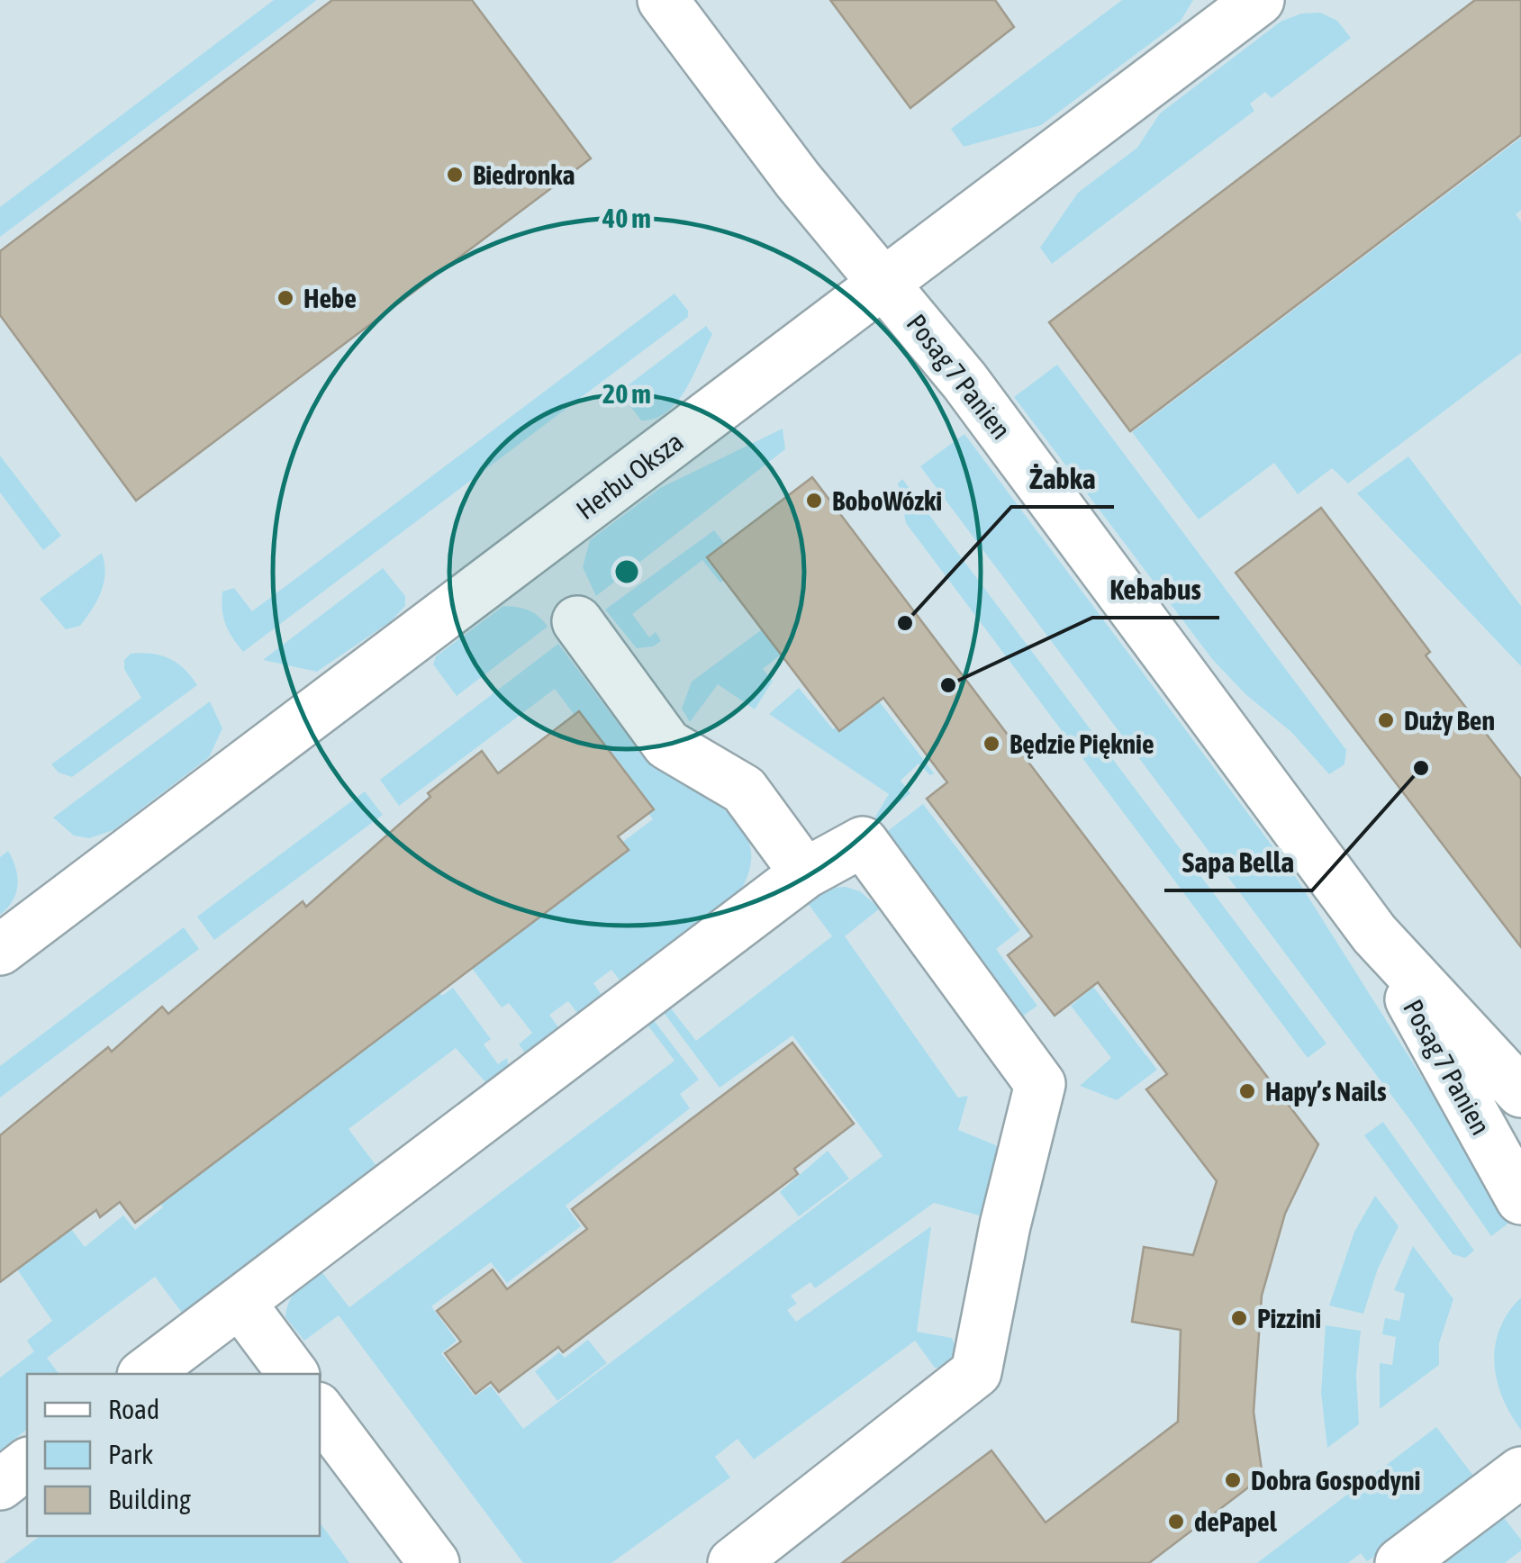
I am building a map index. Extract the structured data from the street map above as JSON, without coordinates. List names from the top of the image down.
{
  "streets": {
    "street": ["Posag 7 Panien", "Herbu Oksza"]
  },
  "crossings": [
    ["Posag 7 Panien", "Herbu Oksza"]
  ],
  "places": [
    "Biedronka",
    "Hebe",
    "BoboWózki",
    "Żabka",
    "Kebabus",
    "Duży Ben",
    "Będzie Pięknie",
    "Sapa Bella",
    "Hapy’s Nails",
    "Pizzini",
    "Dobra Gospodyni",
    "dePapel"
  ],
  "legend": ["Road", "Park", "Building"],
  "rings": ["40 m", "20 m"]
}
